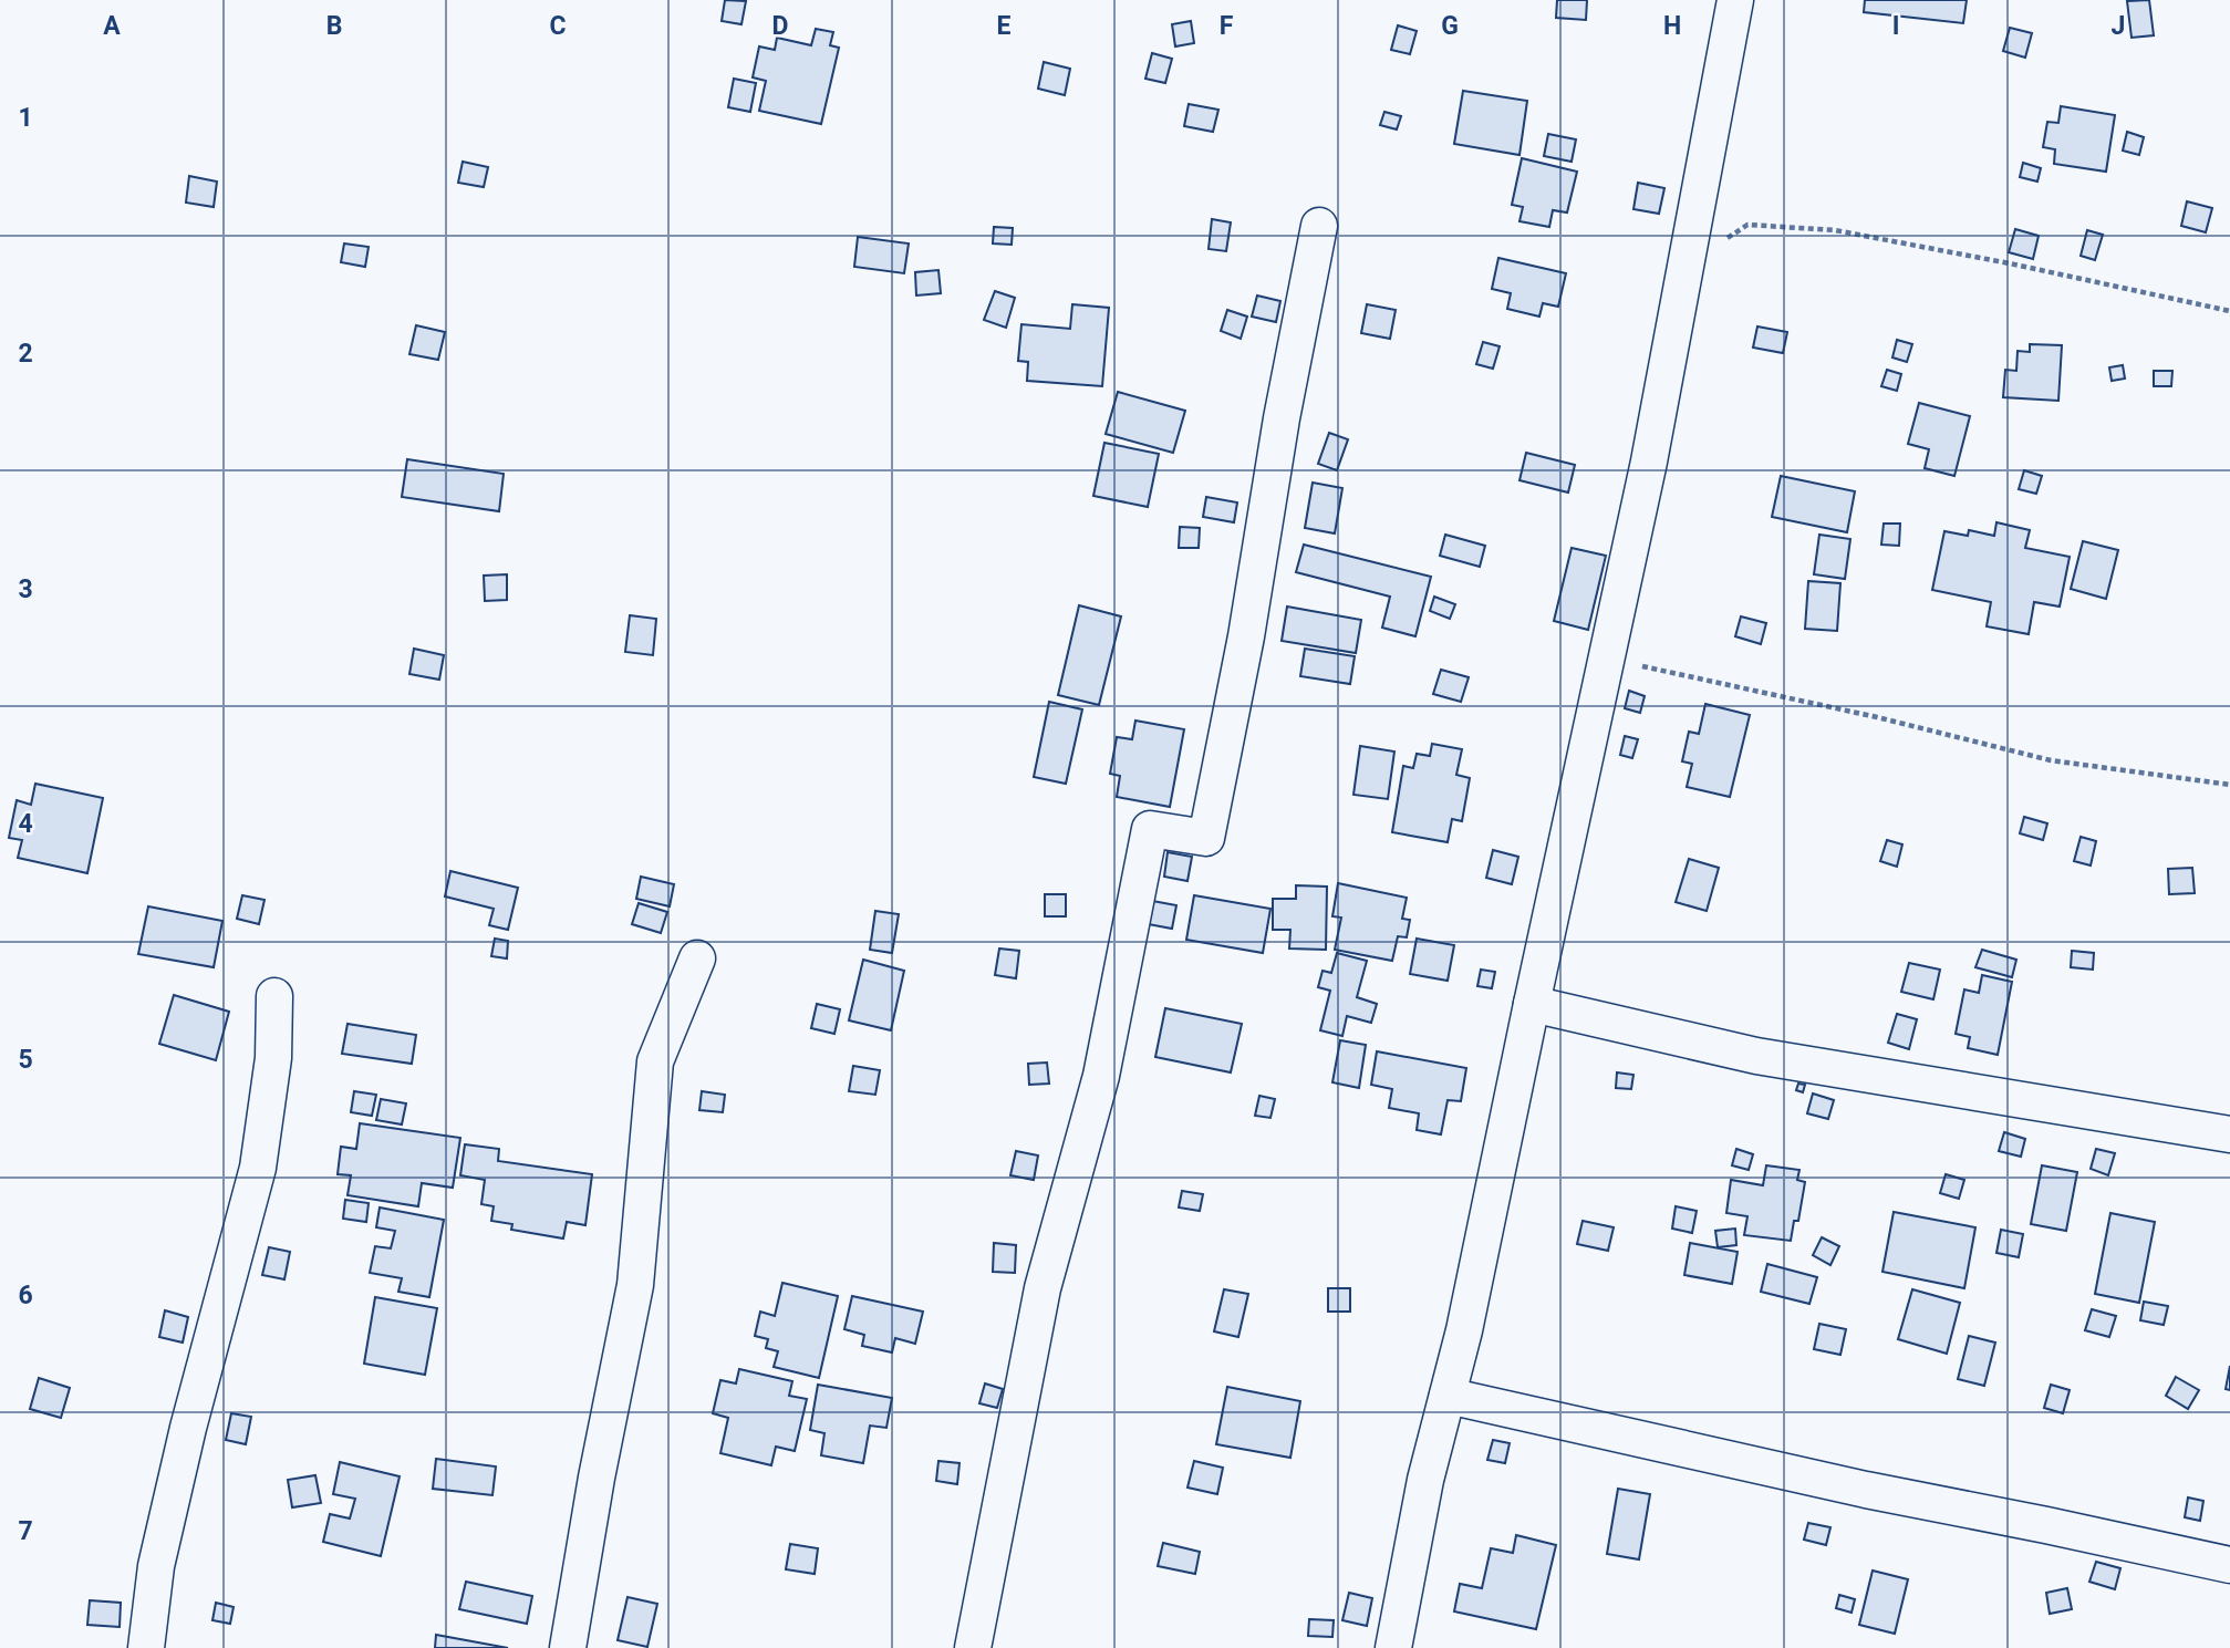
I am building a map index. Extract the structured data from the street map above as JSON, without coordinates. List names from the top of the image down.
{
  "grid": {
    "columns": [
      "A",
      "B",
      "C",
      "D",
      "E",
      "F",
      "G",
      "H",
      "I",
      "J"
    ],
    "rows": [
      "1",
      "2",
      "3",
      "4",
      "5",
      "6",
      "7"
    ]
  }
}
